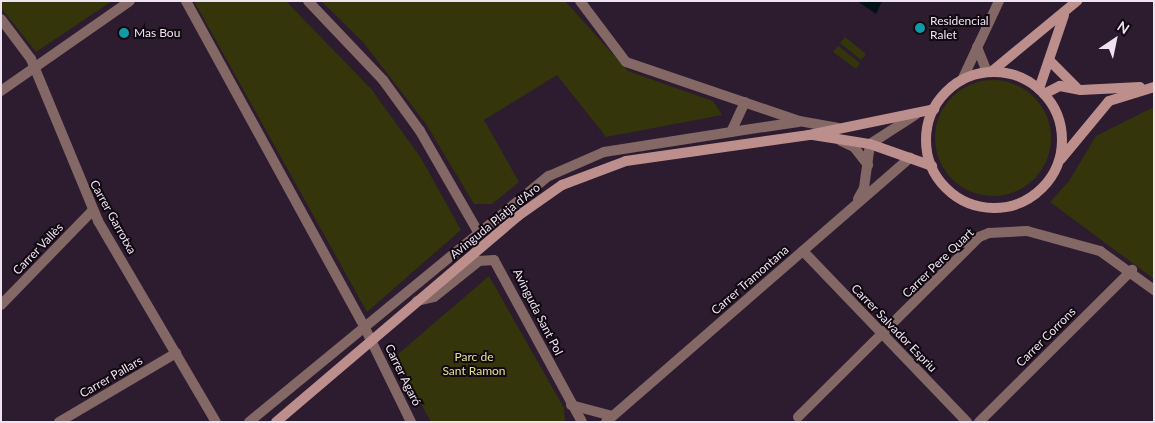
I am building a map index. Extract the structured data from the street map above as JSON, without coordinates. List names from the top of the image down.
{
  "streets": {
    "main road": ["Avinguda Platja d'Aro"],
    "street": [
      "Carrer Garrotxa",
      "Carrer Vallès",
      "Carrer Pere Quart",
      "Carrer Tramontana",
      "Avinguda Sant Pol",
      "Carrer Salvador Espriu",
      "Carrer Corrons",
      "Carrer Agaró",
      "Carrer Pallars"
    ]
  },
  "crossings": [
    ["Carrer Garrotxa", "Carrer Vallès"],
    ["Carrer Garrotxa", "Carrer Pallars"],
    ["Avinguda Platja d'Aro", "Avinguda Sant Pol"],
    ["Avinguda Platja d'Aro", "Carrer Agaró"],
    ["Carrer Pere Quart", "Carrer Salvador Espriu"],
    ["Carrer Pere Quart", "Carrer Corrons"],
    ["Carrer Tramontana", "Carrer Salvador Espriu"]
  ],
  "parks": ["Parc de Sant Ramon"],
  "places": ["Residencial Ralet", "Mas Bou"],
  "north": "top right"
}
